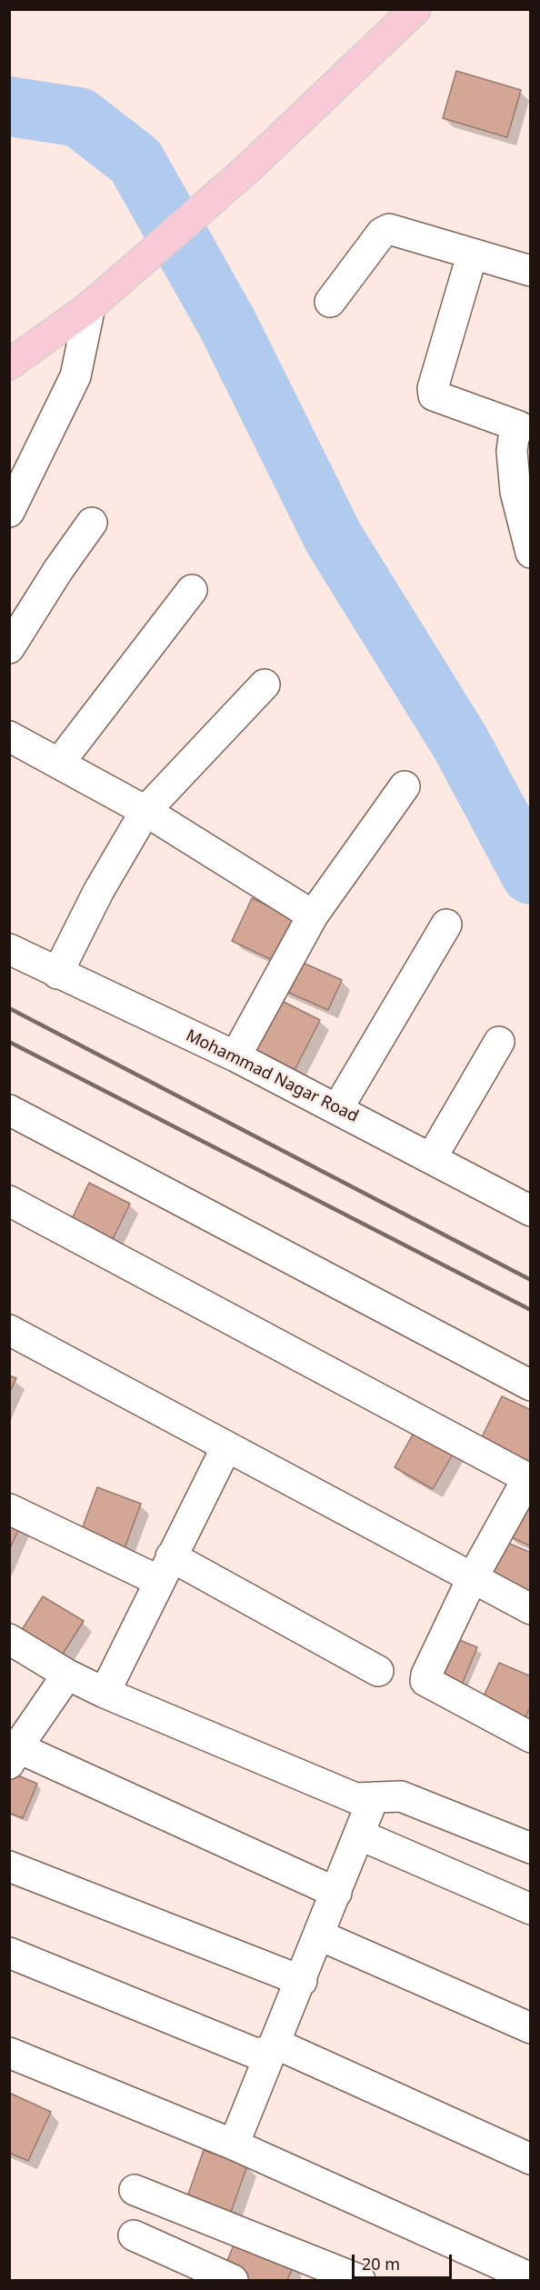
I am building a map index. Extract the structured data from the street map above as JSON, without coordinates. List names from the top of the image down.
{
  "streets": {
    "street": ["Mohammad Nagar Road"]
  },
  "scale_bar": "20 m"
}
